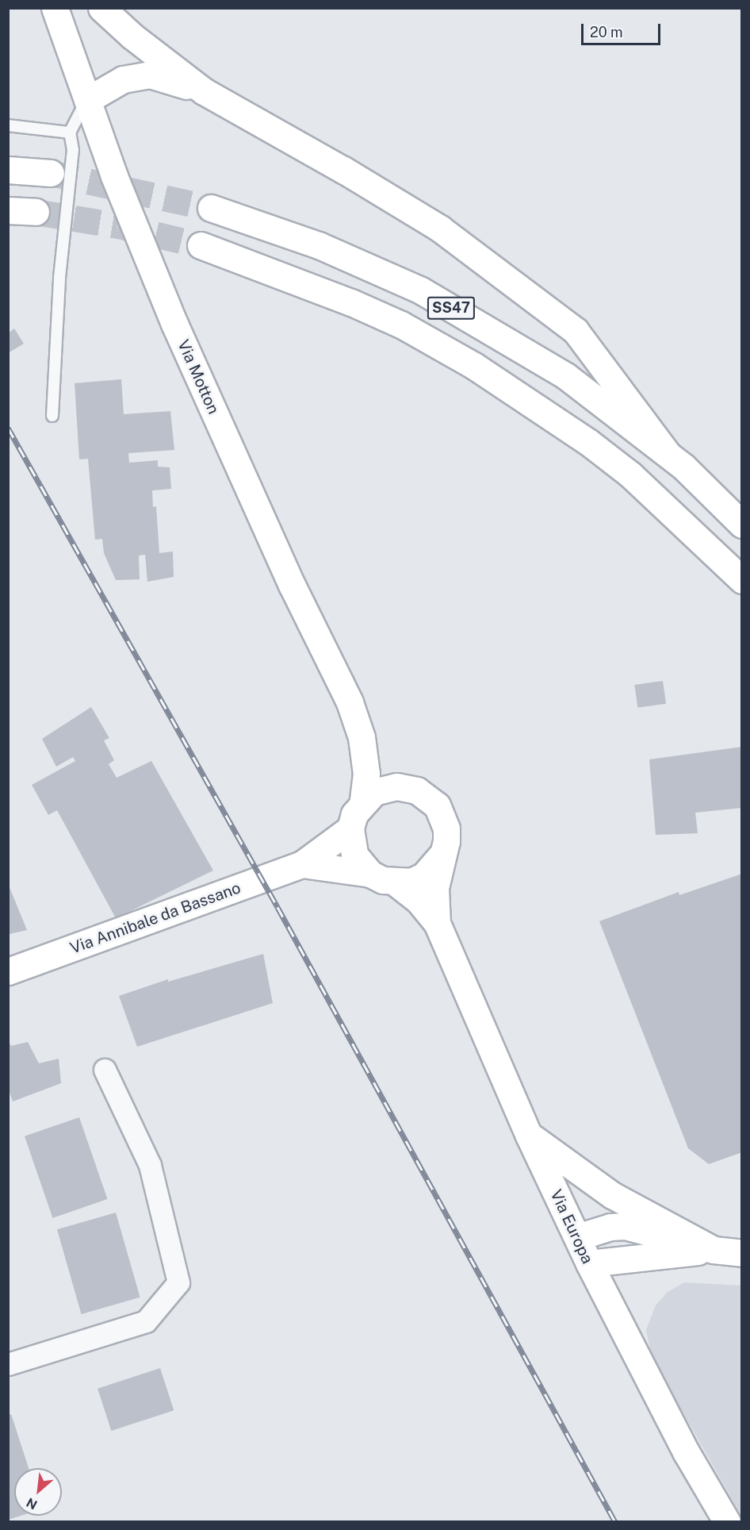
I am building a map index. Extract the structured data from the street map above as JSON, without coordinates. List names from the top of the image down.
{
  "streets": {
    "main road": [
      "SS47",
      "Via Motton",
      "Via Annibale da Bassano",
      "Via Europa"
    ]
  },
  "crossings": [
    ["Via Motton", "Via Annibale da Bassano"],
    ["Via Motton", "Via Europa"],
    ["Via Annibale da Bassano", "Via Europa"]
  ],
  "scale_bar": "20 m",
  "north": "bottom left"
}
